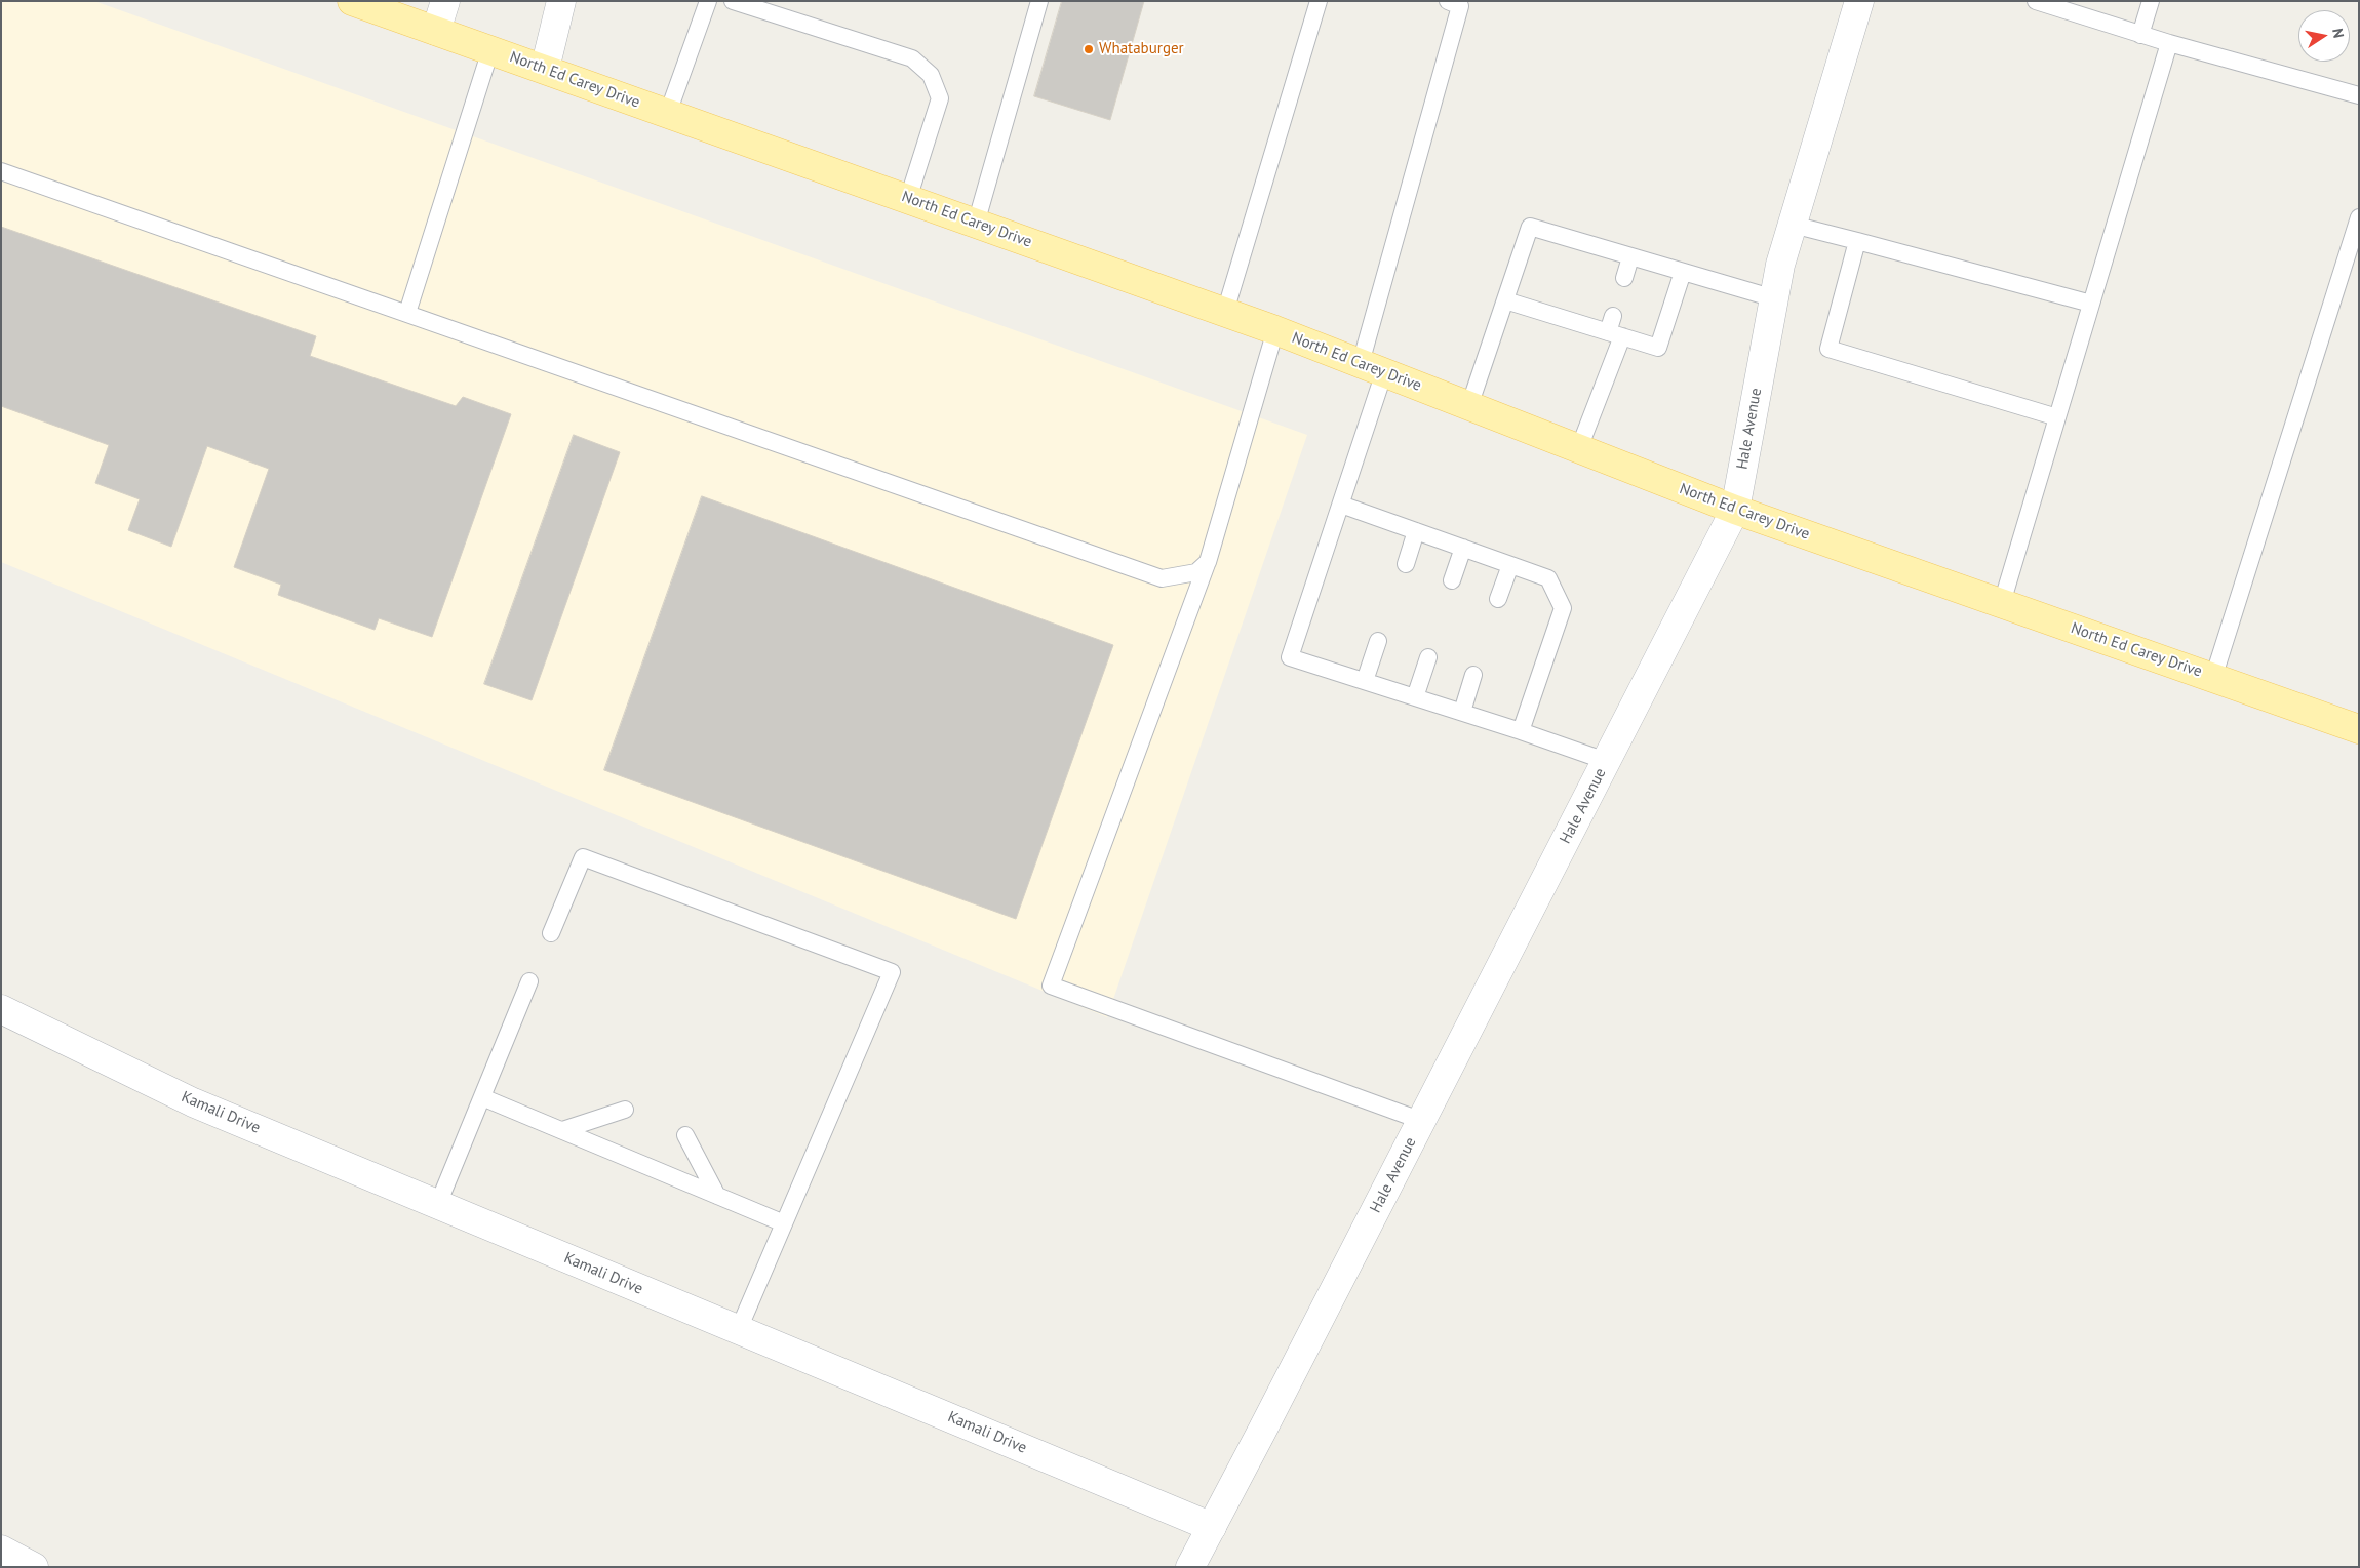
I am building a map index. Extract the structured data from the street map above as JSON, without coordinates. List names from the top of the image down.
{
  "streets": {
    "main road": ["North Ed Carey Drive"],
    "street": ["Hale Avenue", "Kamali Drive"]
  },
  "crossings": [
    ["North Ed Carey Drive", "Hale Avenue"],
    ["Hale Avenue", "Kamali Drive"]
  ],
  "places": ["Whataburger"],
  "north": "right"
}
